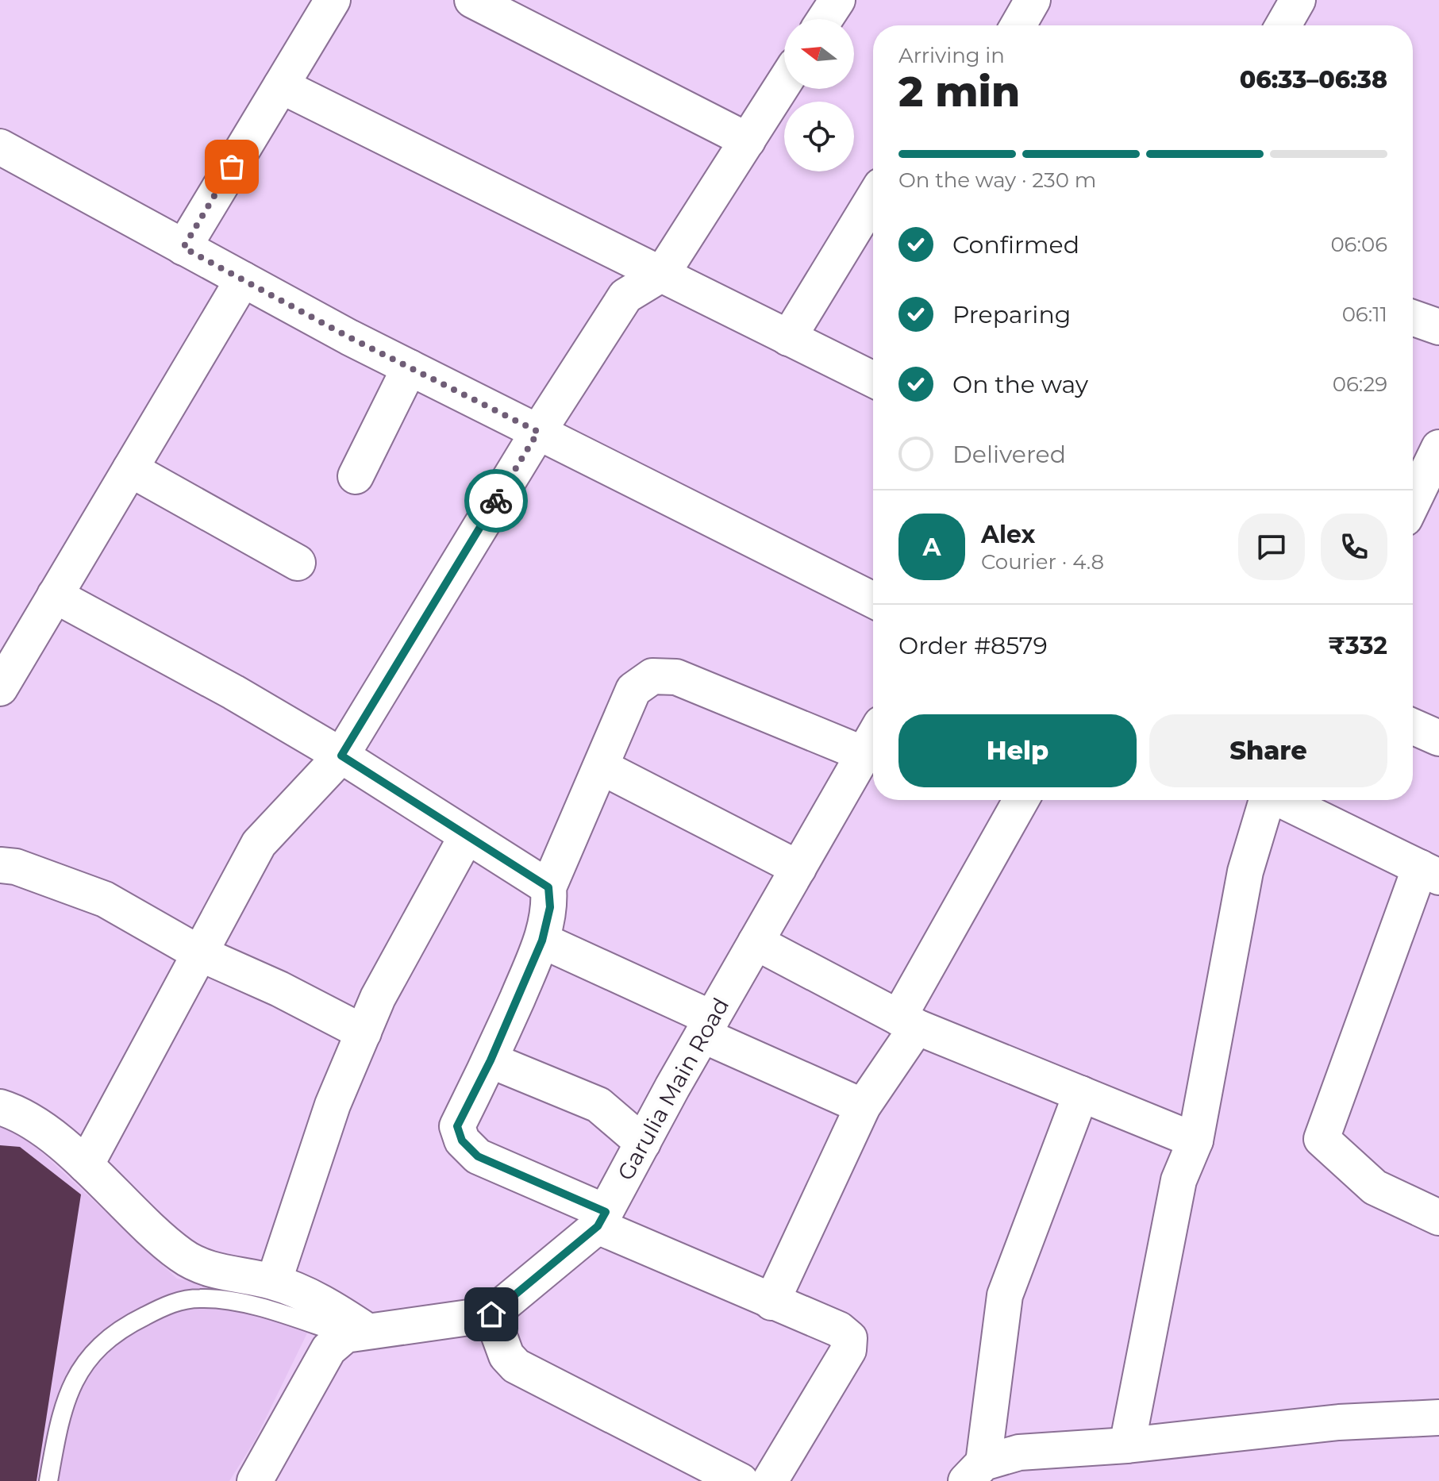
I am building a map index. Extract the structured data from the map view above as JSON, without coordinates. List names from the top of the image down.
{
  "streets": {
    "street": ["Garulia Main Road"]
  },
  "north": "left",
  "page": {
    "heading": ["2 min", "Arriving in", "06:33–06:38"],
    "panel": [
      "Alex",
      "Courier · 4.8",
      "Order #8579",
      "₹332"
    ],
    "bar": "On the way · 230 m",
    "list": [
      ["Confirmed", "06:06"],
      ["Preparing", "06:11"],
      ["On the way", "06:29"],
      "Delivered"
    ],
    "round": "A",
    "buttons": ["Help", "Share"]
  }
}
